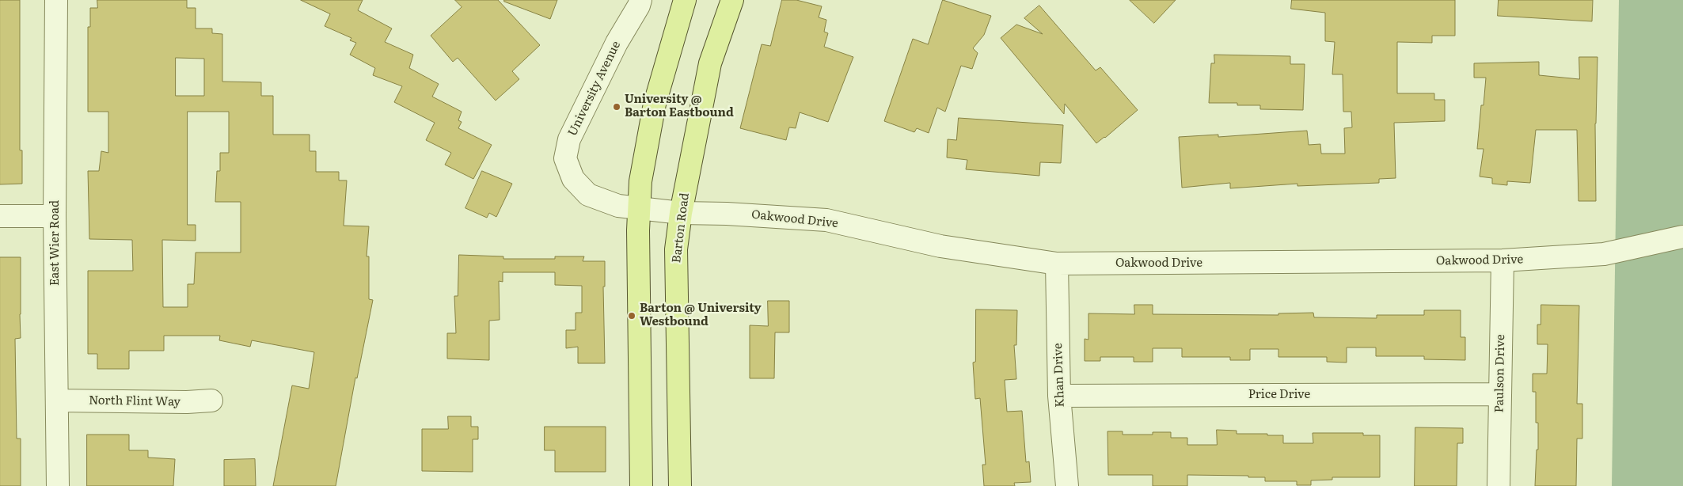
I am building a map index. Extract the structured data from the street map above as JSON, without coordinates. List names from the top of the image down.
{
  "streets": {
    "main road": ["Barton Road"],
    "street": [
      "University Avenue",
      "Oakwood Drive",
      "East Wier Road",
      "Paulson Drive",
      "Khan Drive",
      "Price Drive",
      "North Flint Way"
    ]
  },
  "crossings": [
    ["University Avenue", "Oakwood Drive"],
    ["Oakwood Drive", "Barton Road"],
    ["Oakwood Drive", "Paulson Drive"],
    ["Oakwood Drive", "Khan Drive"],
    ["East Wier Road", "North Flint Way"],
    ["Paulson Drive", "Price Drive"],
    ["Khan Drive", "Price Drive"]
  ],
  "places": ["University @ Barton Eastbound", "Barton @ University Westbound"]
}
